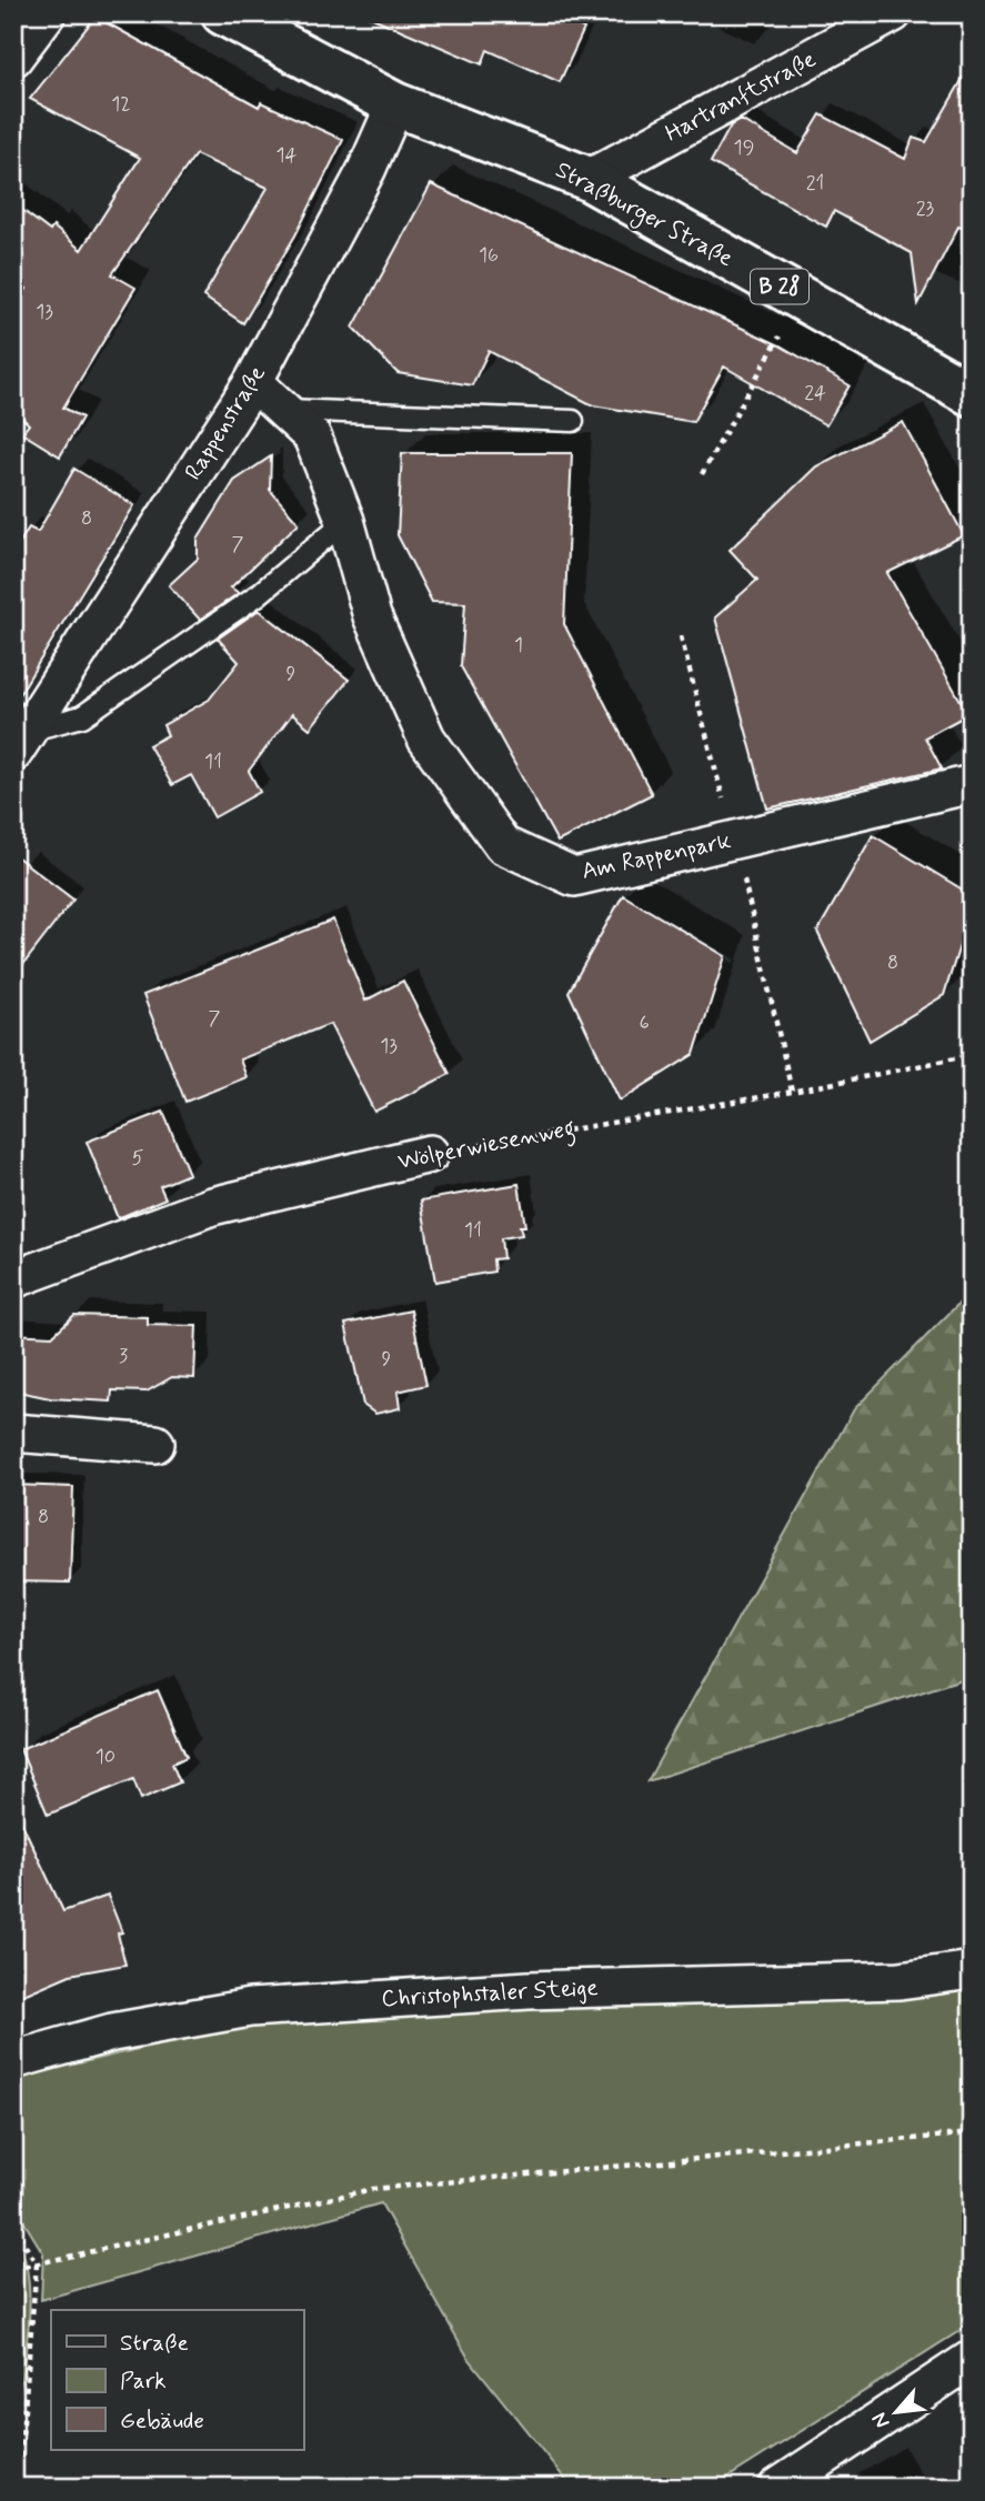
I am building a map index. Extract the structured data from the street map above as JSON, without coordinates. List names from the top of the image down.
{
  "streets": {
    "main road": ["Straßburger Straße", "B 28"],
    "street": [
      "Hartranftstraße",
      "Rappenstraße",
      "Am Rappenpark",
      "Wölperwiesenweg",
      "Christophstaler Steige"
    ]
  },
  "crossings": [
    ["Hartranftstraße", "Straßburger Straße"],
    ["Straßburger Straße", "Rappenstraße"],
    ["Rappenstraße", "Am Rappenpark"]
  ],
  "house_numbers": [
    "12",
    "19",
    "14",
    "21",
    "23",
    "16",
    "13",
    "24",
    "8",
    "7",
    "1",
    "9",
    "11",
    "8",
    "7",
    "6",
    "13",
    "5",
    "11",
    "3",
    "9",
    "8",
    "10"
  ],
  "legend": ["Straße", "Park", "Gebäude"],
  "north": "bottom left"
}
